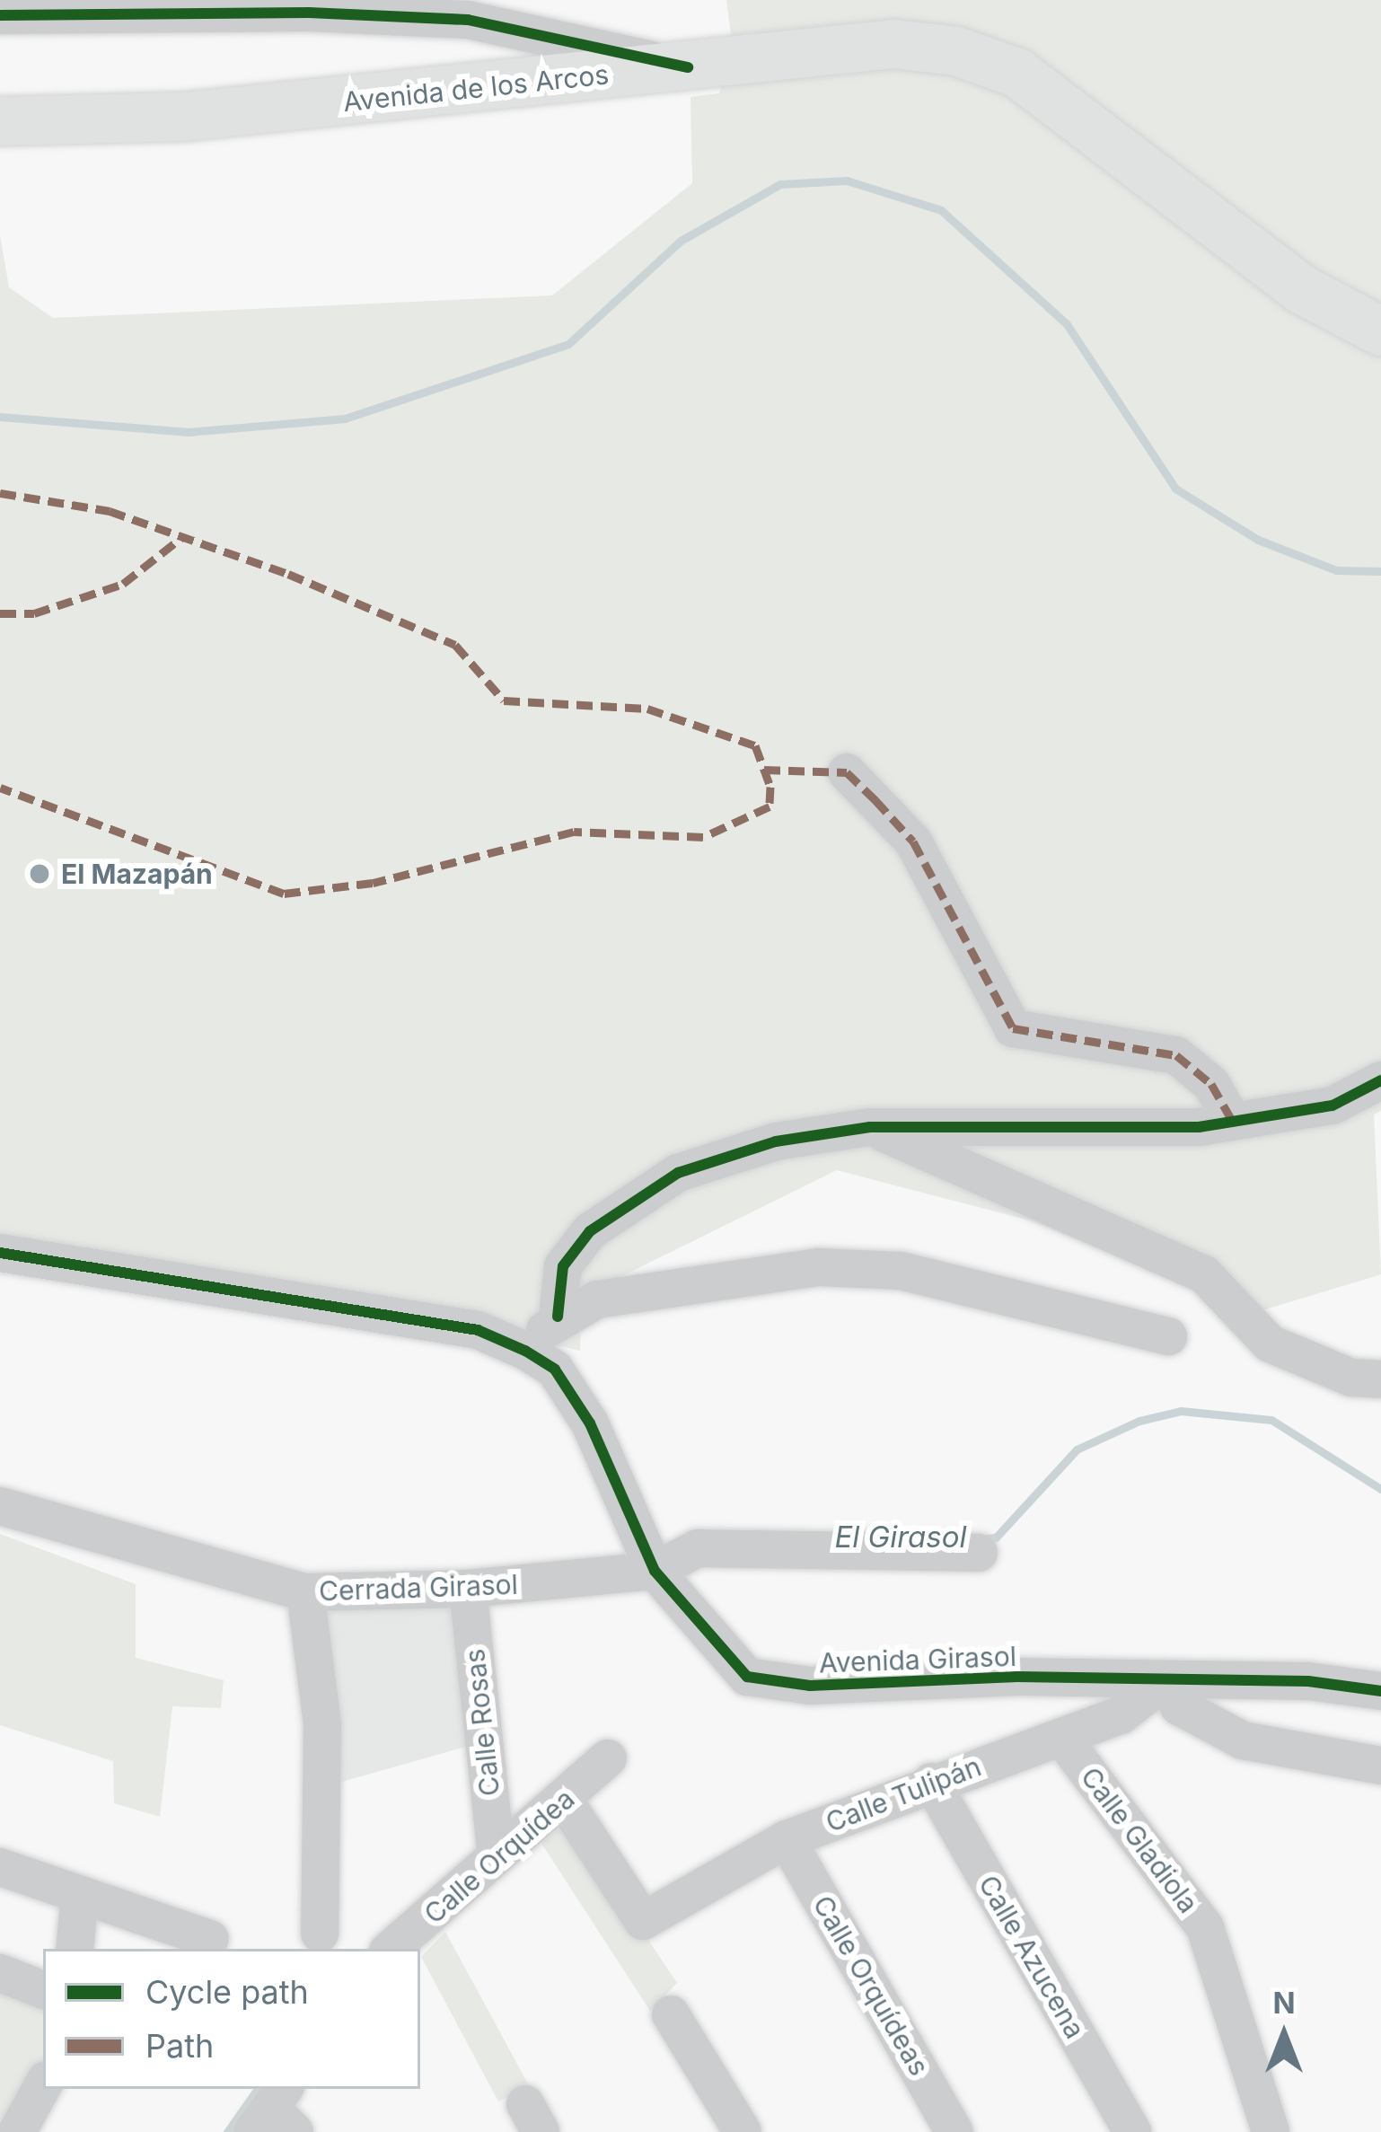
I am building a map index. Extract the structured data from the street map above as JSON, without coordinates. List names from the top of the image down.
{
  "streets": {
    "main road": ["Avenida de los Arcos"],
    "street": [
      "Cerrada Girasol",
      "Avenida Girasol",
      "Calle Rosas",
      "Calle Tulipán",
      "Calle Gladiola",
      "Calle Orquídea",
      "Calle Azucena",
      "Calle Orquídeas"
    ]
  },
  "crossings": [
    ["Cerrada Girasol", "Avenida Girasol"],
    ["Cerrada Girasol", "Calle Rosas"],
    ["Avenida Girasol", "Calle Tulipán"],
    ["Calle Rosas", "Calle Orquídea"],
    ["Calle Tulipán", "Calle Gladiola"],
    ["Calle Tulipán", "Calle Orquídea"],
    ["Calle Tulipán", "Calle Azucena"],
    ["Calle Tulipán", "Calle Orquídeas"]
  ],
  "water": ["El Girasol"],
  "places": ["El Mazapán"],
  "legend": ["Cycle path", "Path"],
  "north": "top"
}
